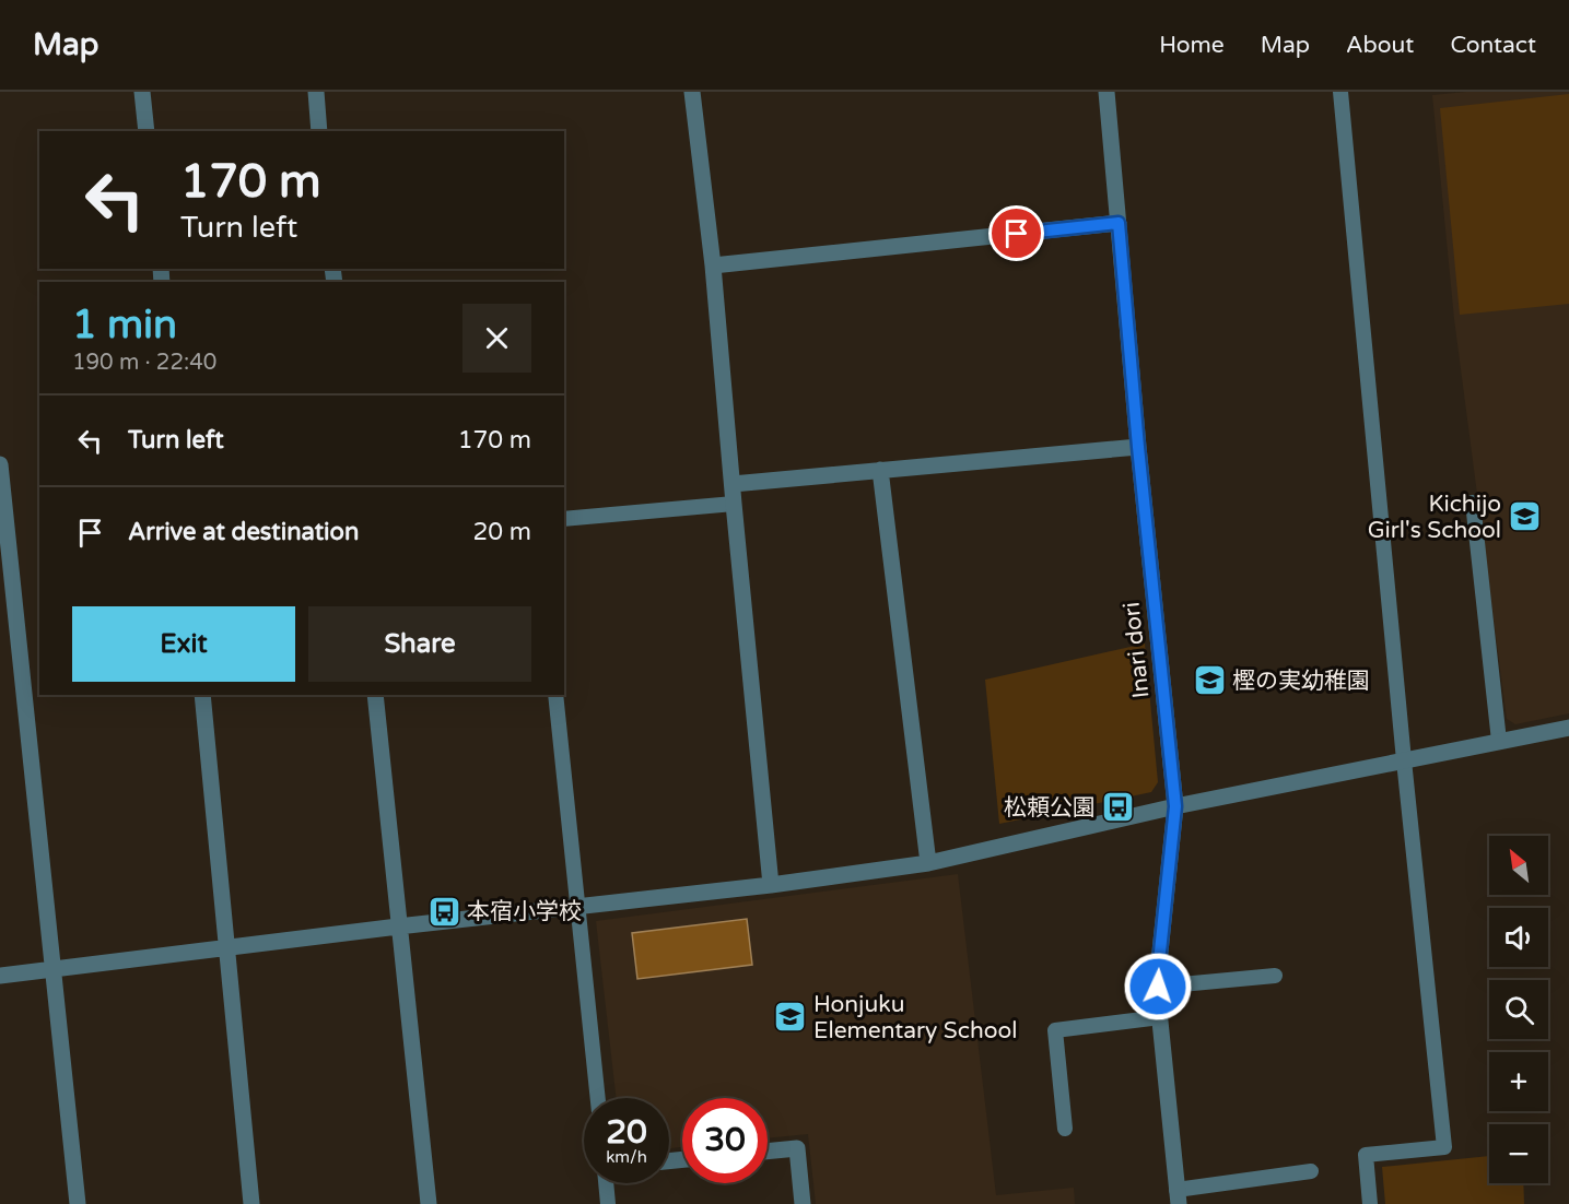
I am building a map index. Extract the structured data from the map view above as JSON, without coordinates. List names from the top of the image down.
{
  "streets": {
    "street": ["Inari dori"]
  },
  "places": {
    "school or university": ["Kichijo Girl's School", "樫の実幼稚園", "Honjuku Elementary School"],
    "bus stop": ["松頼公園", "本宿小学校"]
  },
  "north": "top left",
  "page": {
    "header": "Map",
    "nav": [
      "Home",
      "Map",
      "About",
      "Contact"
    ],
    "turn": ["170 m", "Turn left"],
    "heading": ["1 min", "190 m · 22:40"],
    "list": [
      {
        "name": "Turn left",
        "value": "170 m"
      },
      {
        "name": "Arrive at destination",
        "value": "20 m"
      }
    ],
    "buttons": ["Exit", "Share"],
    "map_buttons": ["+", "−"],
    "speed": "20 km/h",
    "limit": "30"
  }
}
